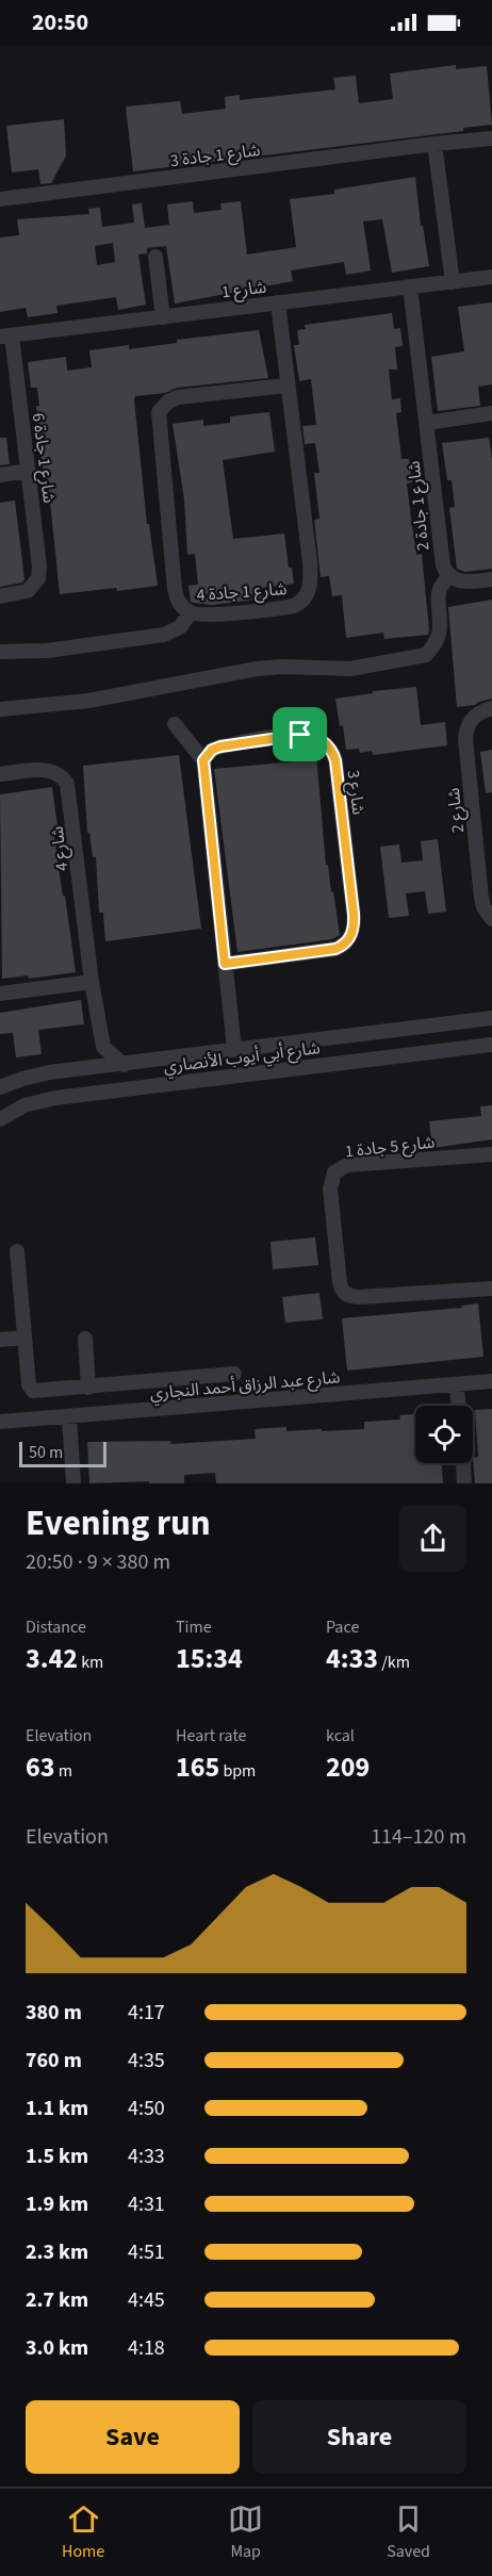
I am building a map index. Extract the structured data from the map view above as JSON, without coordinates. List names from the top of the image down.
{
  "streets": {
    "street": [
      "شارع 1 جادة 3",
      "شارع 1",
      "شارع 1 جادة 6",
      "شارع 1 جادة 2",
      "شارع 1 جادة 4",
      "شارع 3",
      "شارع 2",
      "شارع 4",
      "شارع أبي أيوب الأنصاري",
      "شارع 5 جادة 1",
      "شارع عبد الرزاق أحمد النجاري"
    ]
  },
  "crossings": [
    ["شارع 1", "شارع 1 جادة 6"],
    ["شارع 1", "شارع 1 جادة 2"],
    ["شارع 1", "شارع 1 جادة 4"]
  ],
  "scale_bar": "50 m",
  "page": {
    "status": "20:50",
    "scale": "50 m",
    "heading": ["Evening run", "20:50 · 9 × 380 m"],
    "stats": [
      ["Distance", "3.42 km"],
      ["Time", "15:34"],
      ["Pace", "4:33 /km"],
      ["Elevation", "63 m"],
      ["Heart rate", "165 bpm"],
      ["kcal", "209"]
    ],
    "chart": ["Elevation", "114–120 m"],
    "list": [
      {
        "name": "380 m",
        "note": "4:17"
      },
      {
        "name": "760 m",
        "note": "4:35"
      },
      {
        "name": "1.1 km",
        "note": "4:50"
      },
      {
        "name": "1.5 km",
        "note": "4:33"
      },
      {
        "name": "1.9 km",
        "note": "4:31"
      },
      {
        "name": "2.3 km",
        "note": "4:51"
      },
      {
        "name": "2.7 km",
        "note": "4:45"
      },
      {
        "name": "3.0 km",
        "note": "4:18"
      }
    ],
    "buttons": ["Save", "Share"],
    "tabs": ["Home", "Map", "Saved"]
  }
}
